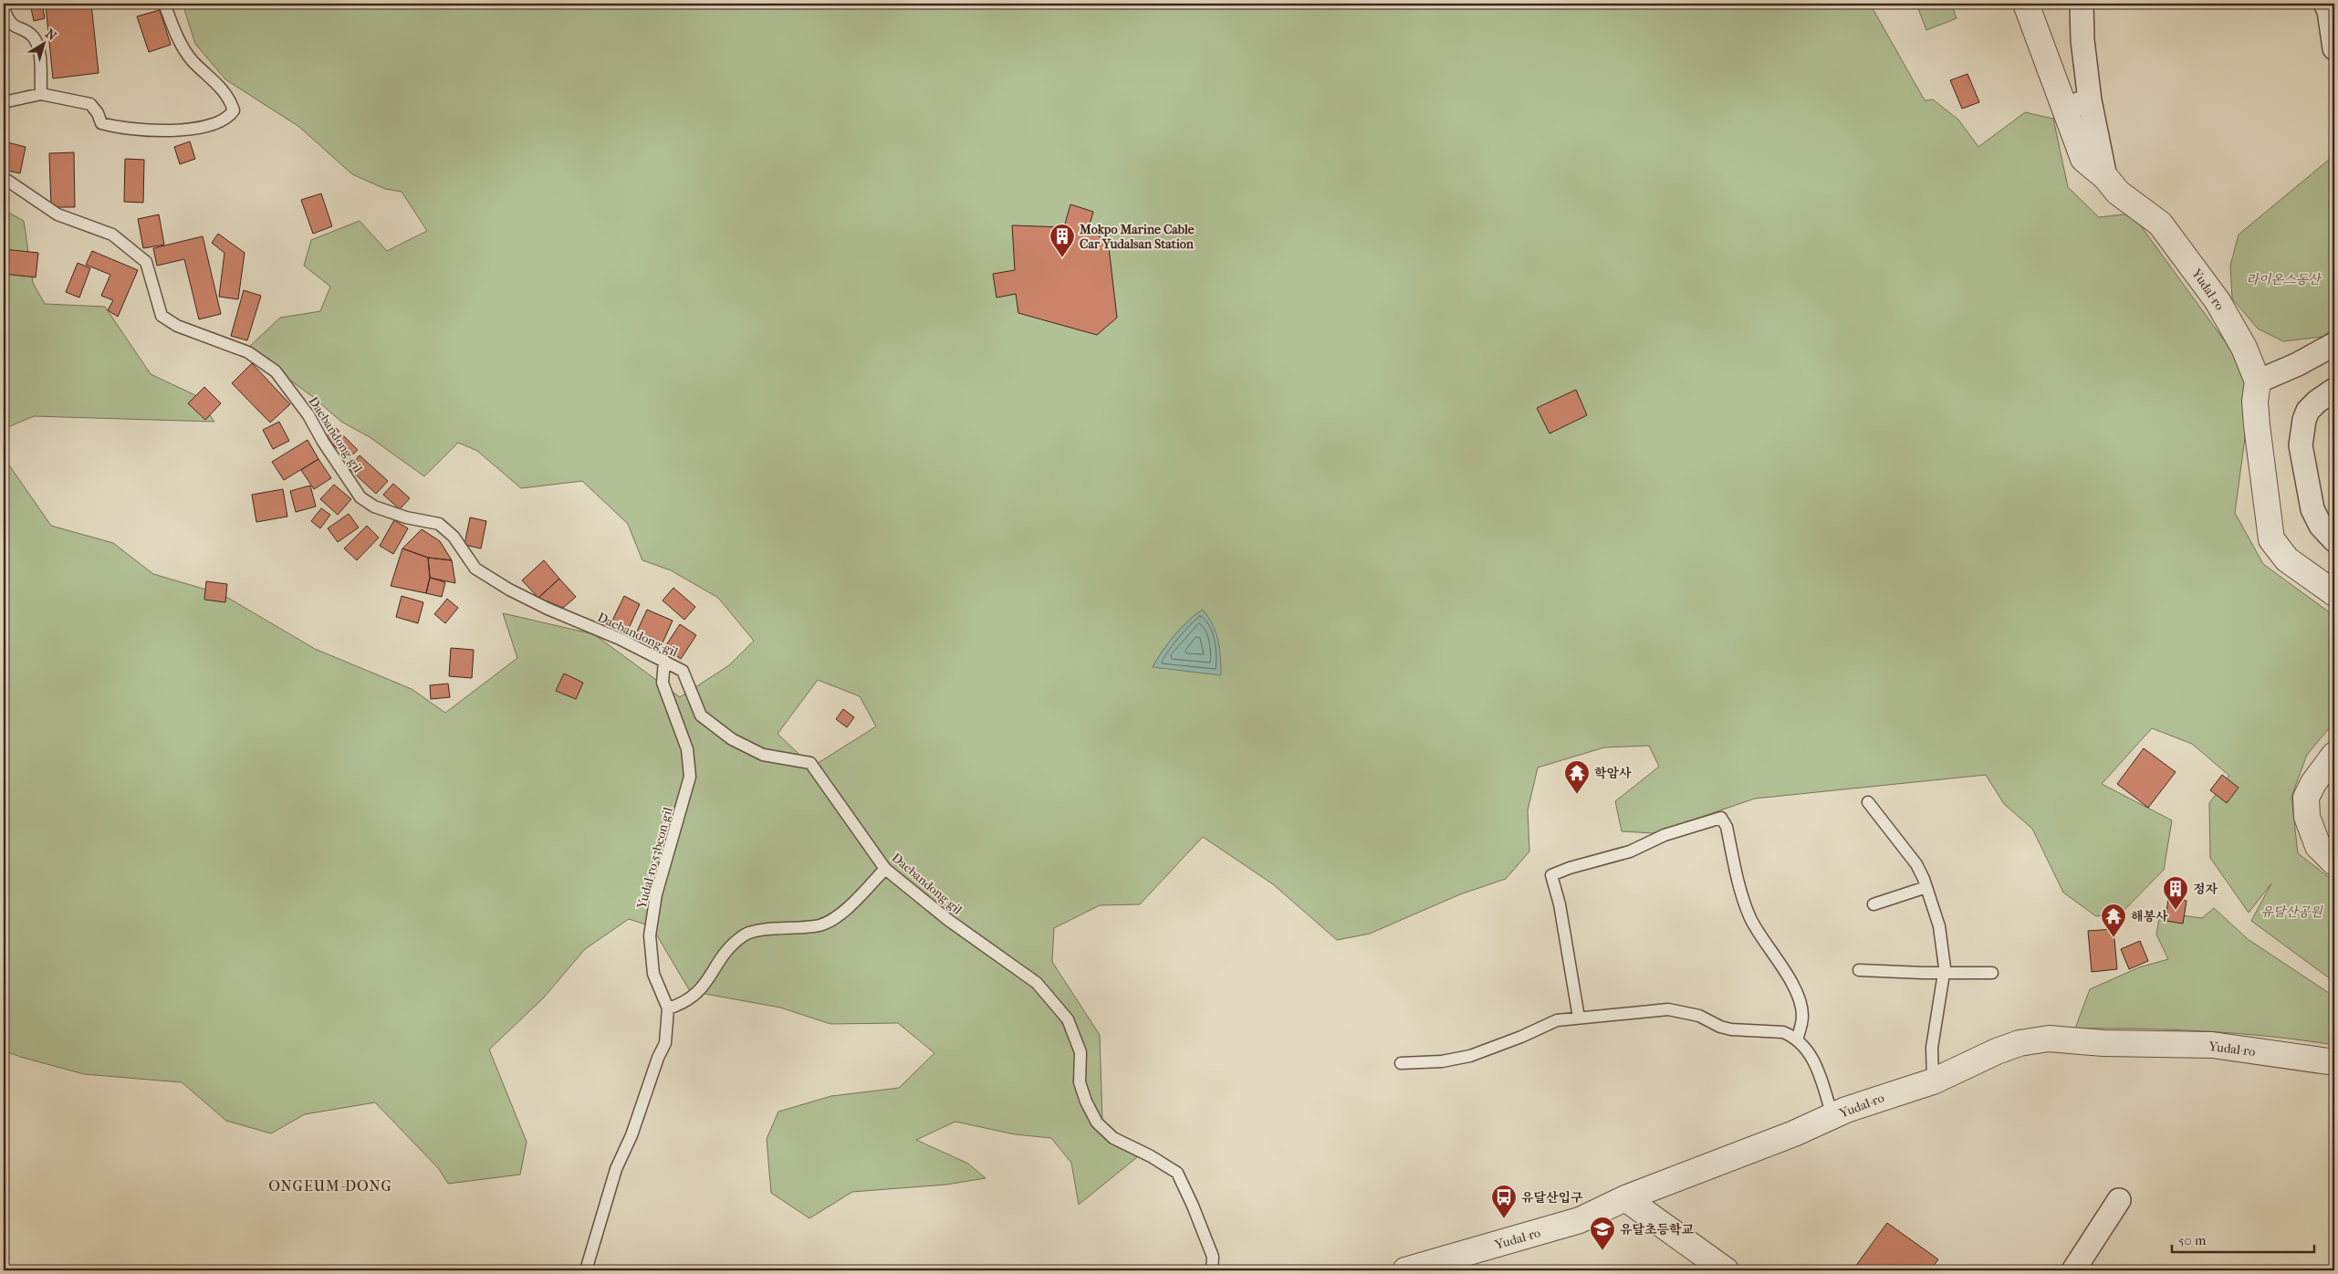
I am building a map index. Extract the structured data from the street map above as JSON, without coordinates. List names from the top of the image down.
{
  "streets": {
    "street": ["Yudal-ro"],
    "lane": ["Daebandong-gil", "Yudal-ro 53beon-gil"]
  },
  "crossings": [
    ["Daebandong-gil", "Yudal-ro 53beon-gil"]
  ],
  "districts": ["ONGEUM-DONG"],
  "parks": ["라이온스동산", "유달산공원"],
  "places": {
    "building": ["Mokpo Marine Cable Car Yudalsan Station", "정자"],
    "temple": ["학암사", "해봉사"],
    "bus stop": ["유달산입구"],
    "school or university": ["유달초등학교"]
  },
  "scale_bar": "50 m",
  "north": "top right"
}
